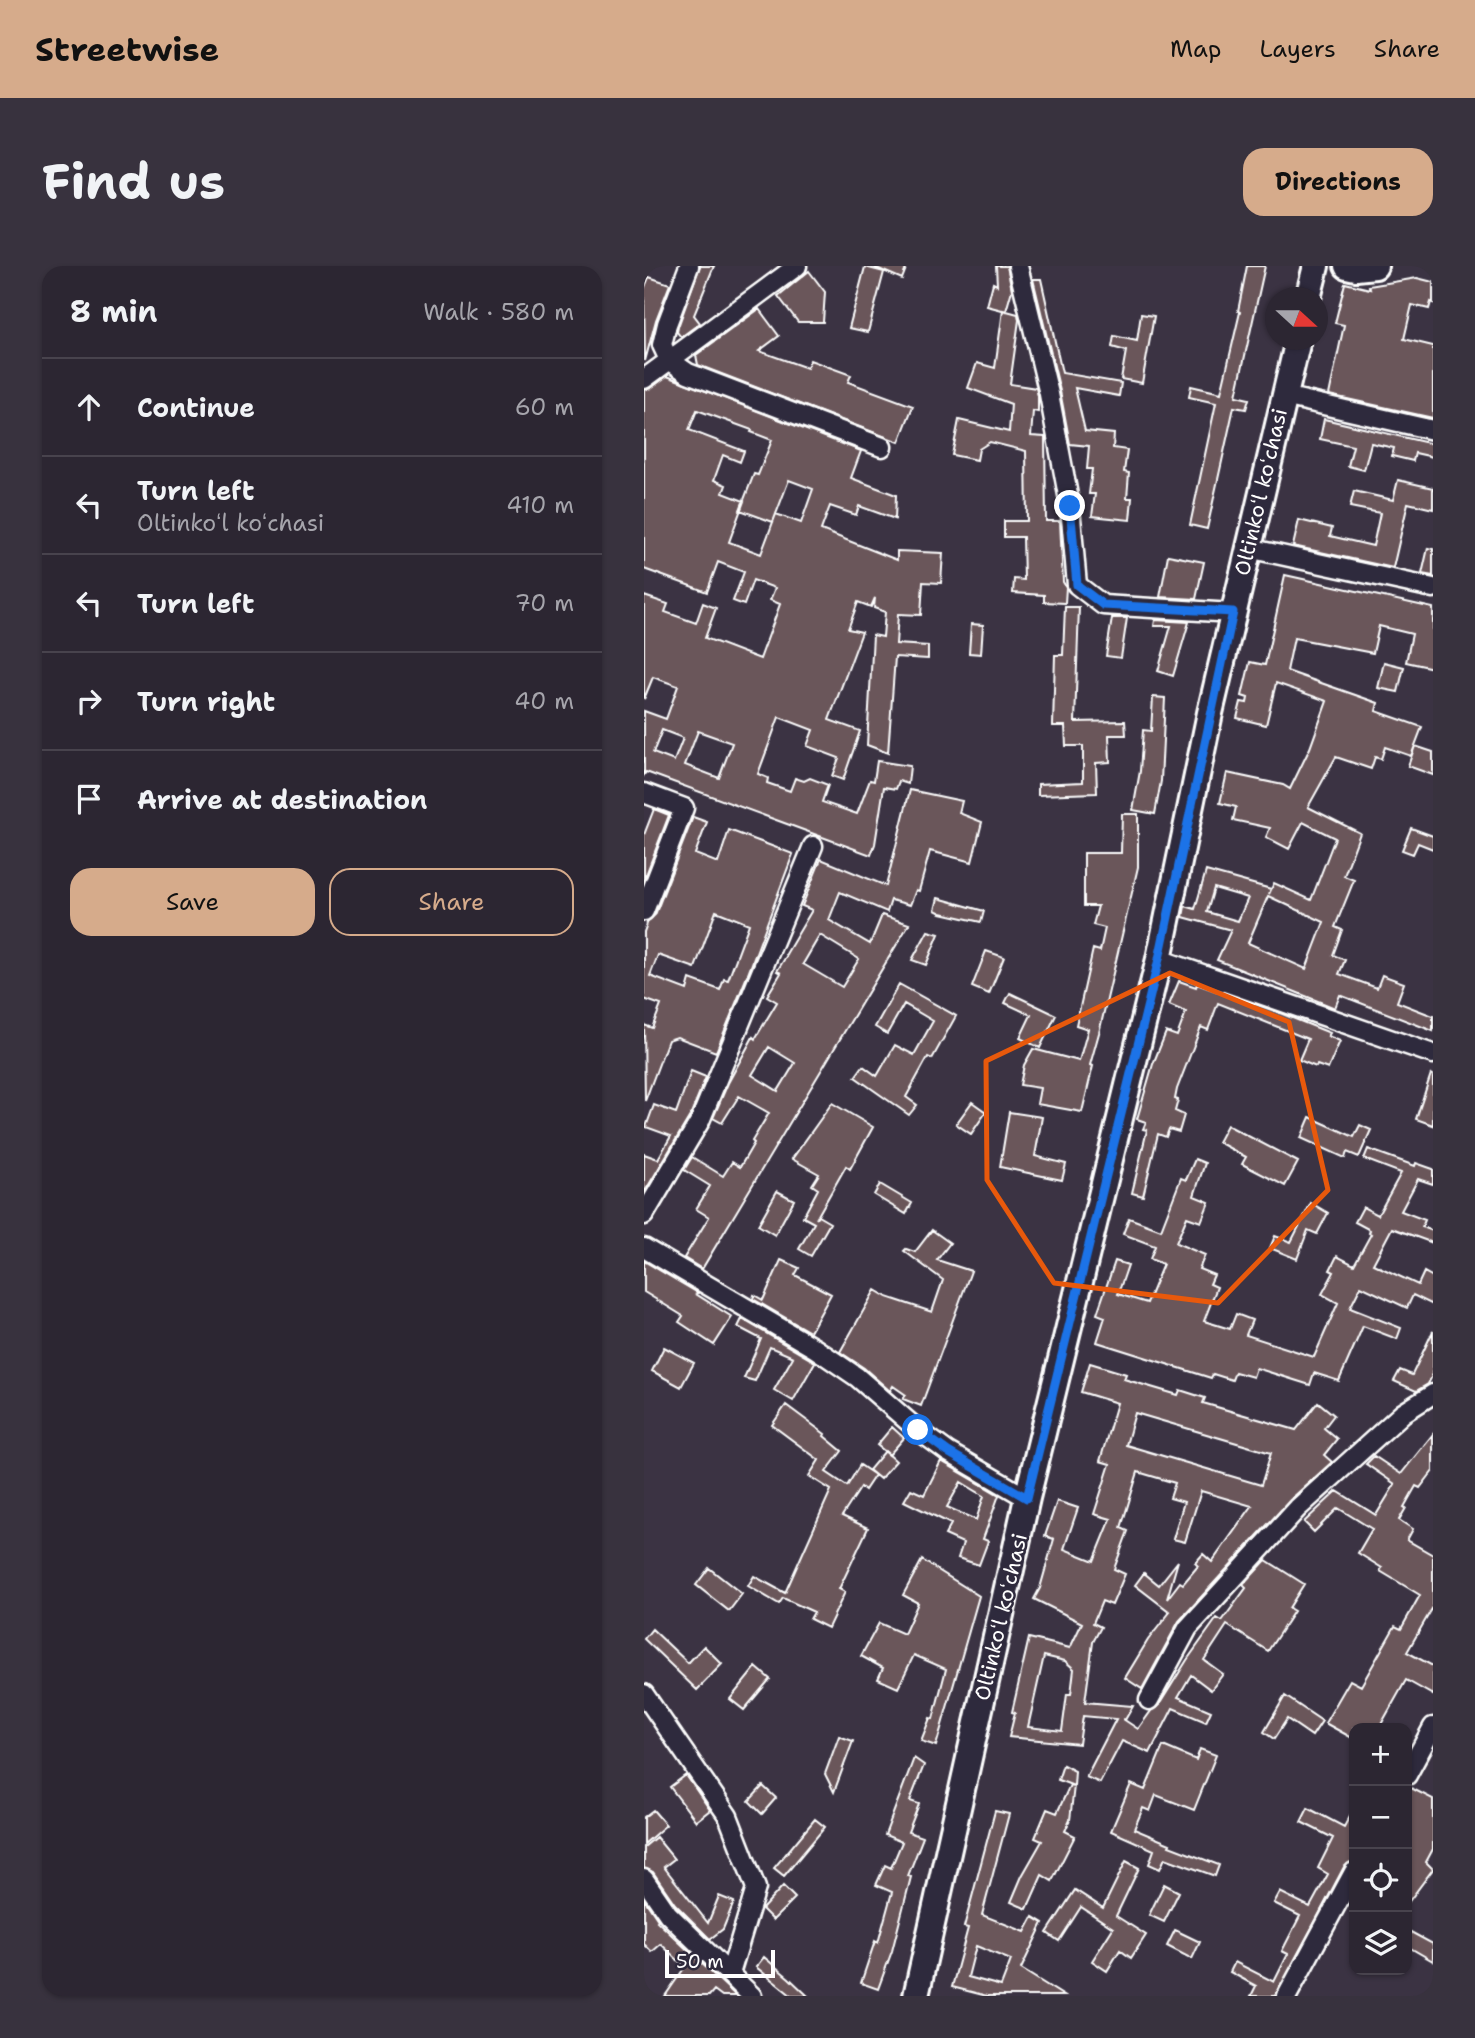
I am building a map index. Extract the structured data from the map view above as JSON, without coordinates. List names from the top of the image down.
{
  "streets": {
    "main road": ["Oltinkoʻl koʻchasi"]
  },
  "scale_bar": "50 m",
  "north": "right",
  "page": {
    "header": "Streetwise",
    "nav": ["Map", "Layers", "Share"],
    "buttons": [
      "Directions",
      ["Save", "Share"]
    ],
    "title": "Find us",
    "heading": ["8 min", "Walk · 580 m"],
    "list": [
      ["Continue", "60 m"],
      ["Turn left", "Oltinkoʻl koʻchasi", "410 m"],
      ["Turn left", "70 m"],
      ["Turn right", "40 m"],
      "Arrive at destination"
    ],
    "map_buttons": ["+", "−"],
    "scale": "50 m"
  }
}
